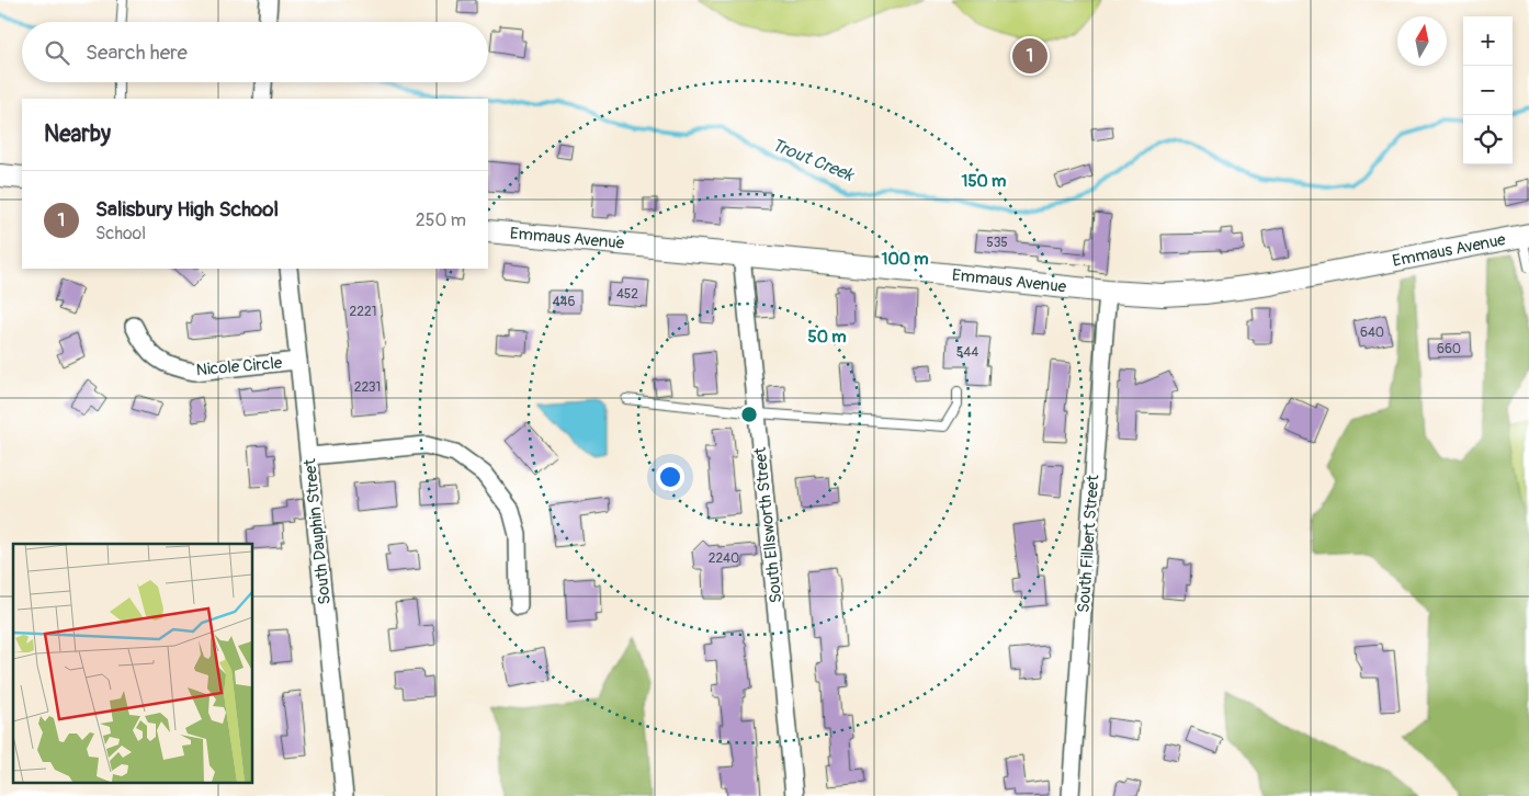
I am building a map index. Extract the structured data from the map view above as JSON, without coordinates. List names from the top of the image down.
{
  "streets": {
    "main road": ["Emmaus Avenue"],
    "street": [
      "Nicole Circle",
      "South Ellsworth Street",
      "South Dauphin Street",
      "South Filbert Street"
    ]
  },
  "crossings": [
    ["Emmaus Avenue", "South Ellsworth Street"],
    ["Emmaus Avenue", "South Filbert Street"],
    ["Nicole Circle", "South Dauphin Street"]
  ],
  "water": ["Trout Creek"],
  "house_numbers": [
    "535",
    "452",
    "446",
    "2221",
    "640",
    "660",
    "544",
    "2231",
    "2240"
  ],
  "north": "top",
  "page": {
    "map_buttons": ["+", "−"],
    "search": "Search here",
    "pins": "1",
    "heading": "Nearby",
    "list": [
      {
        "mark": "1",
        "name": "Salisbury High School",
        "note": "School",
        "value": "250 m"
      }
    ]
  },
  "rings": ["150 m", "100 m", "50 m"]
}
